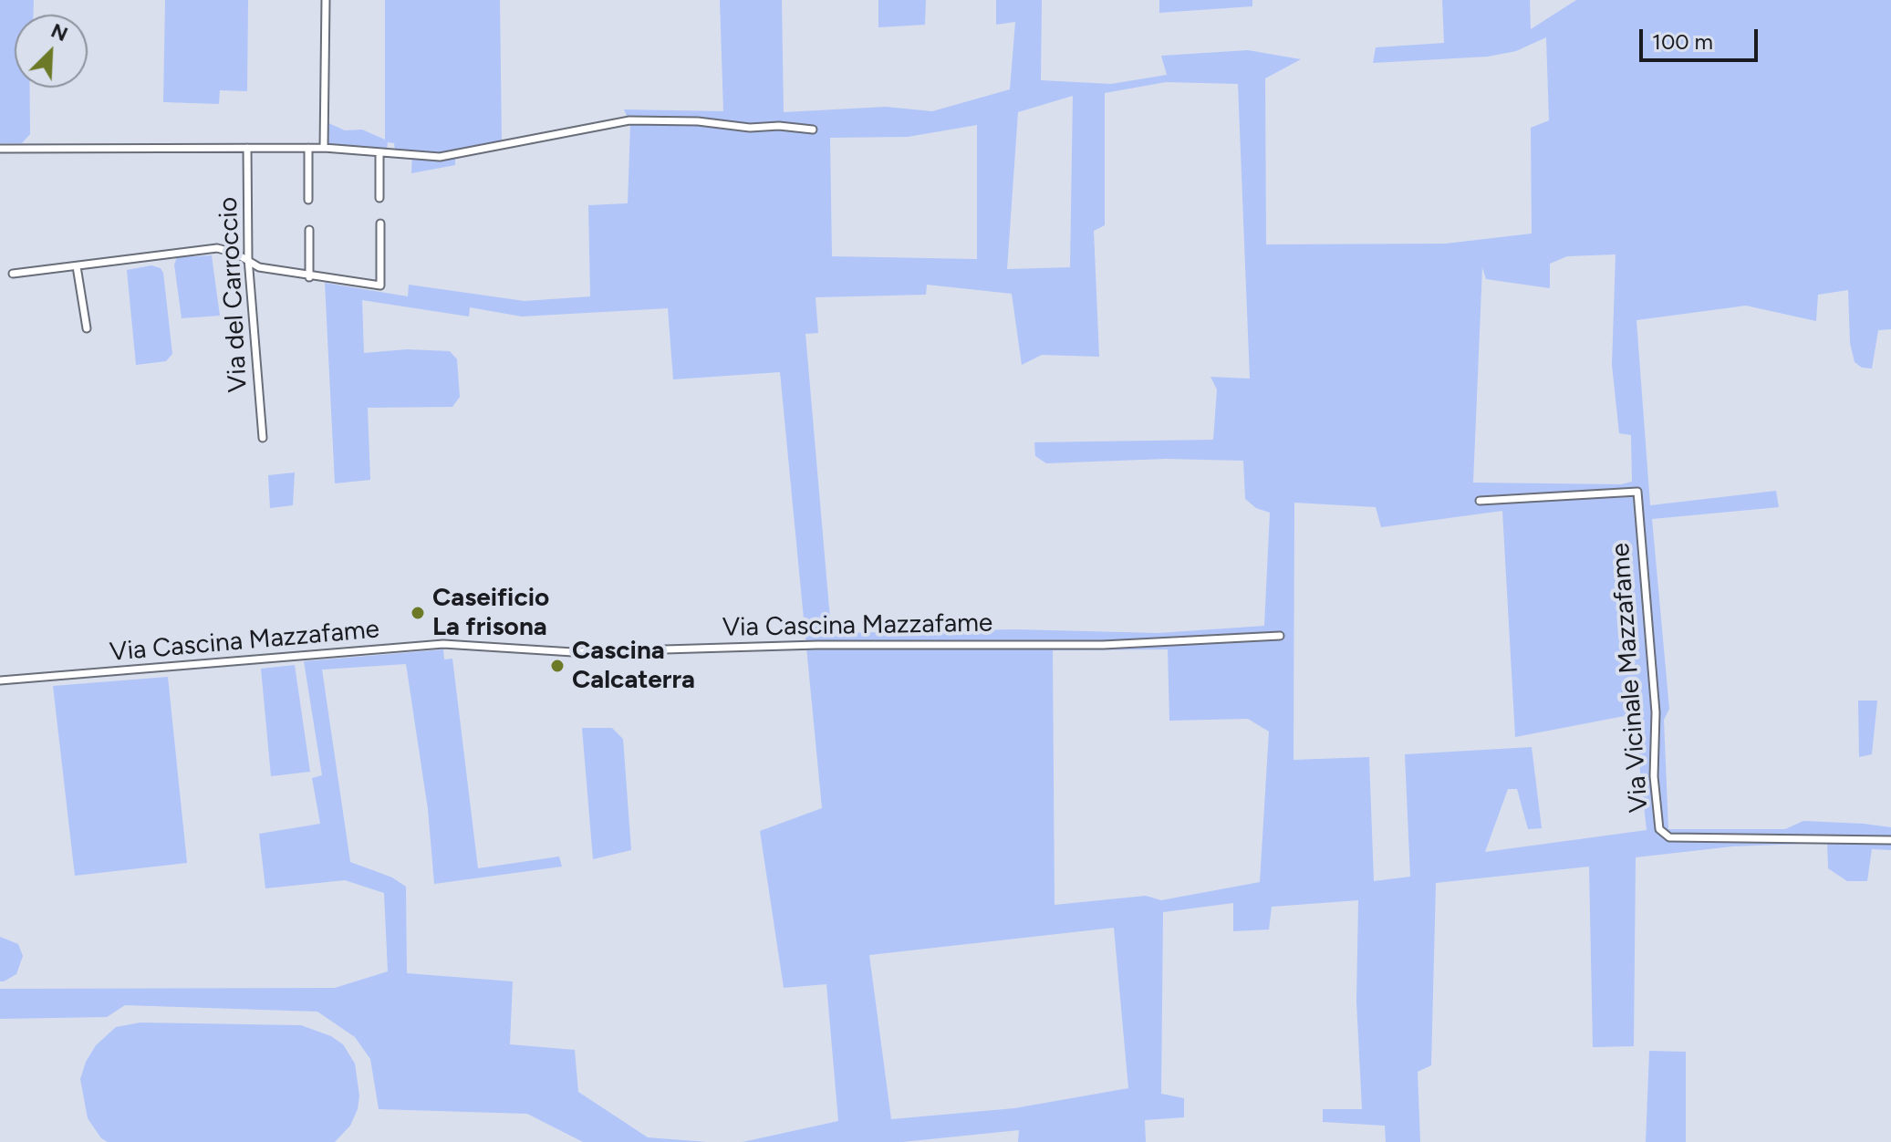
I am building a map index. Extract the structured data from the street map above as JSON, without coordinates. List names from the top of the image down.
{
  "streets": {
    "street": ["Via del Carroccio", "Via Cascina Mazzafame", "Via Vicinale Mazzafame"]
  },
  "places": ["Caseificio La frisona", "Cascina Calcaterra"],
  "scale_bar": "100 m",
  "north": "top right"
}
